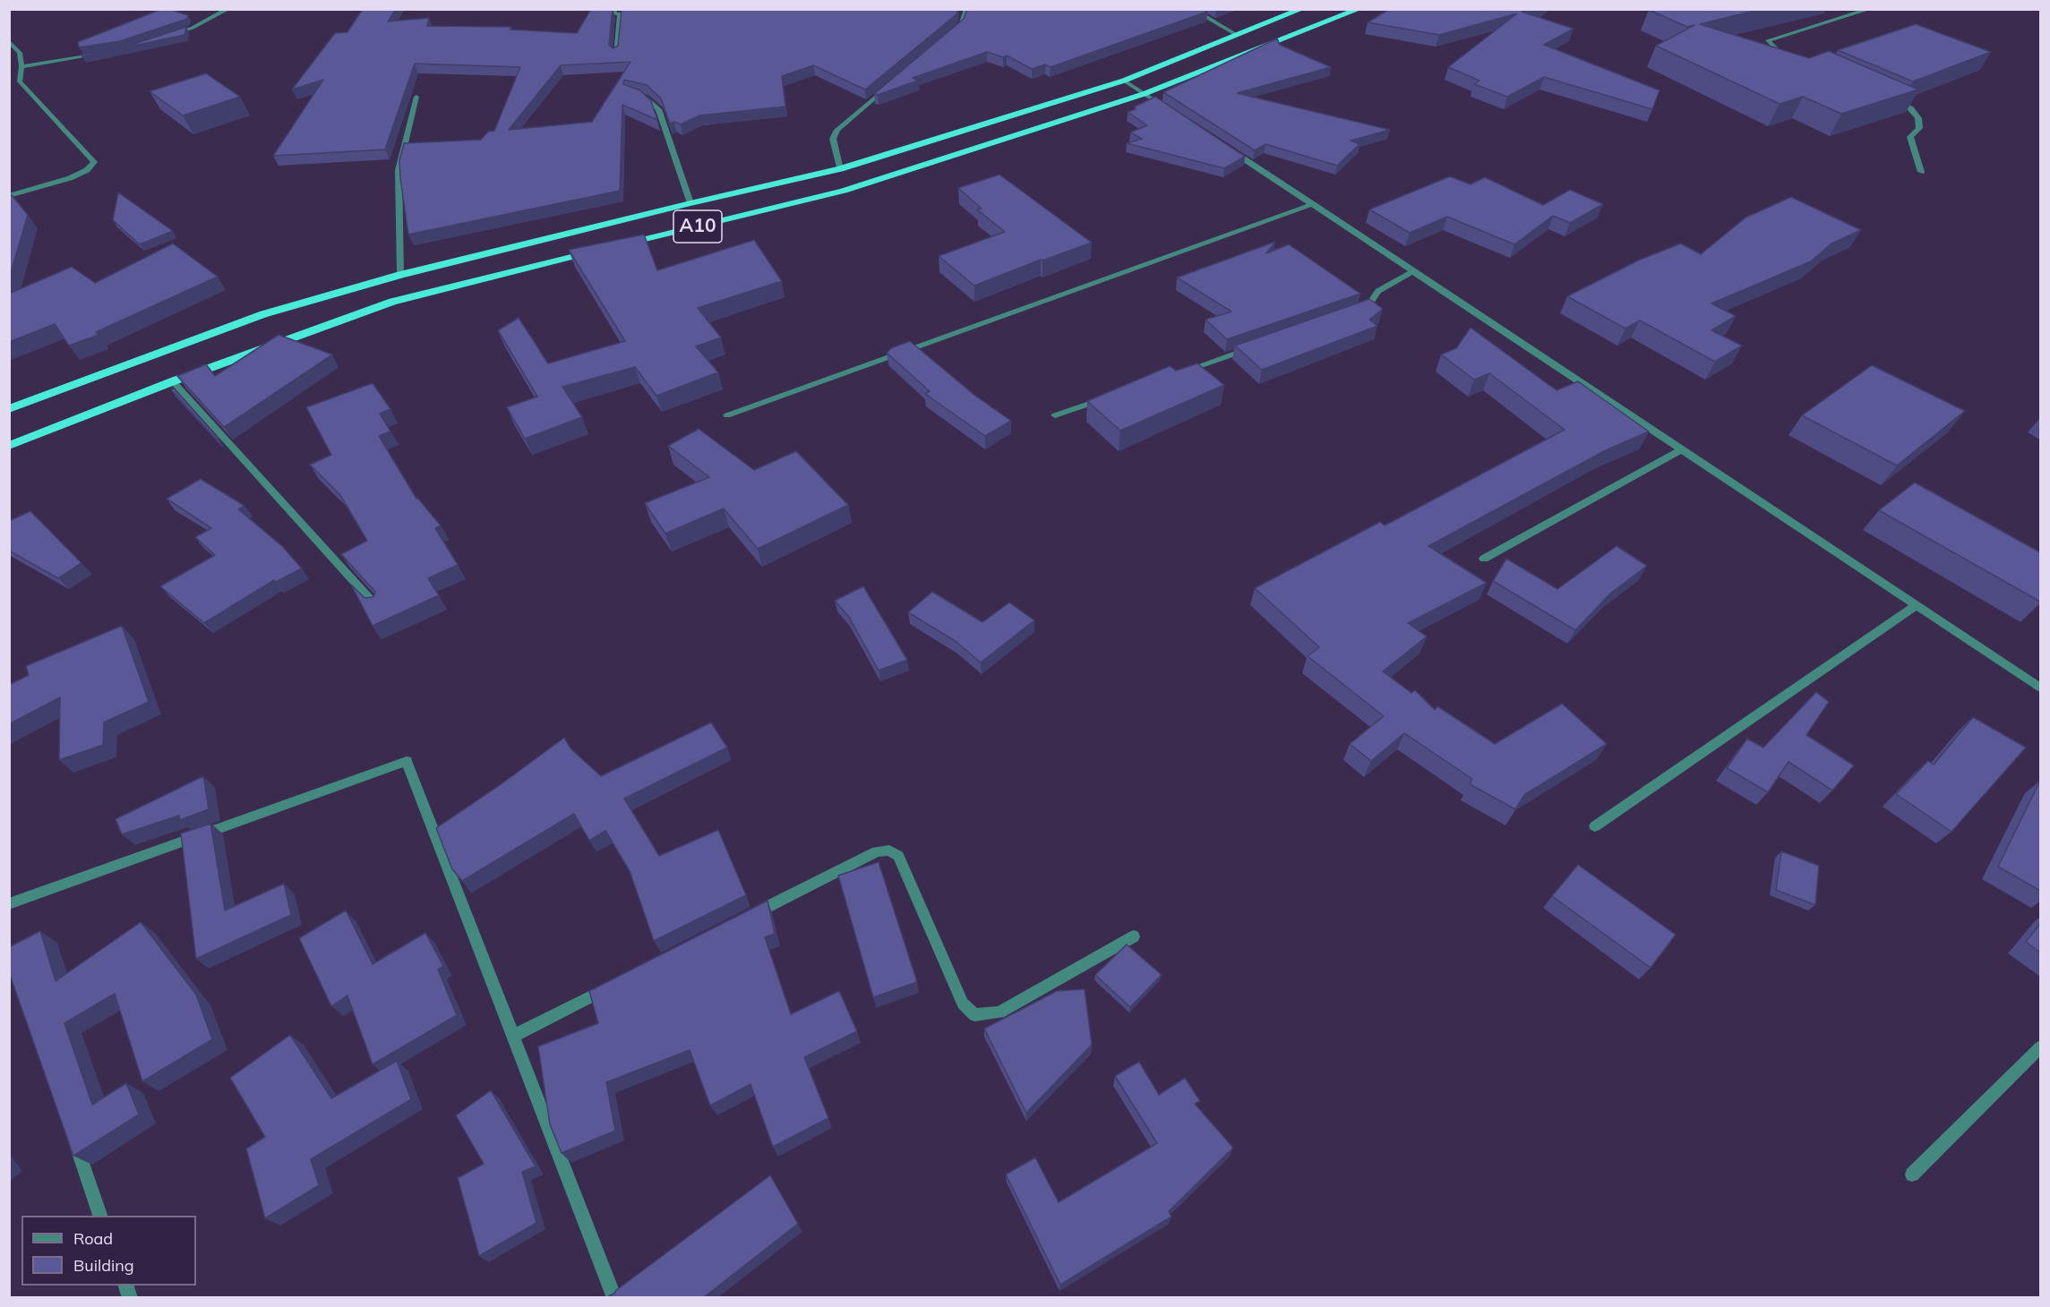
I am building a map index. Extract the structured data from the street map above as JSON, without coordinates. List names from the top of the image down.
{
  "streets": {
    "highway": ["A10"]
  },
  "legend": ["Road", "Building"]
}
